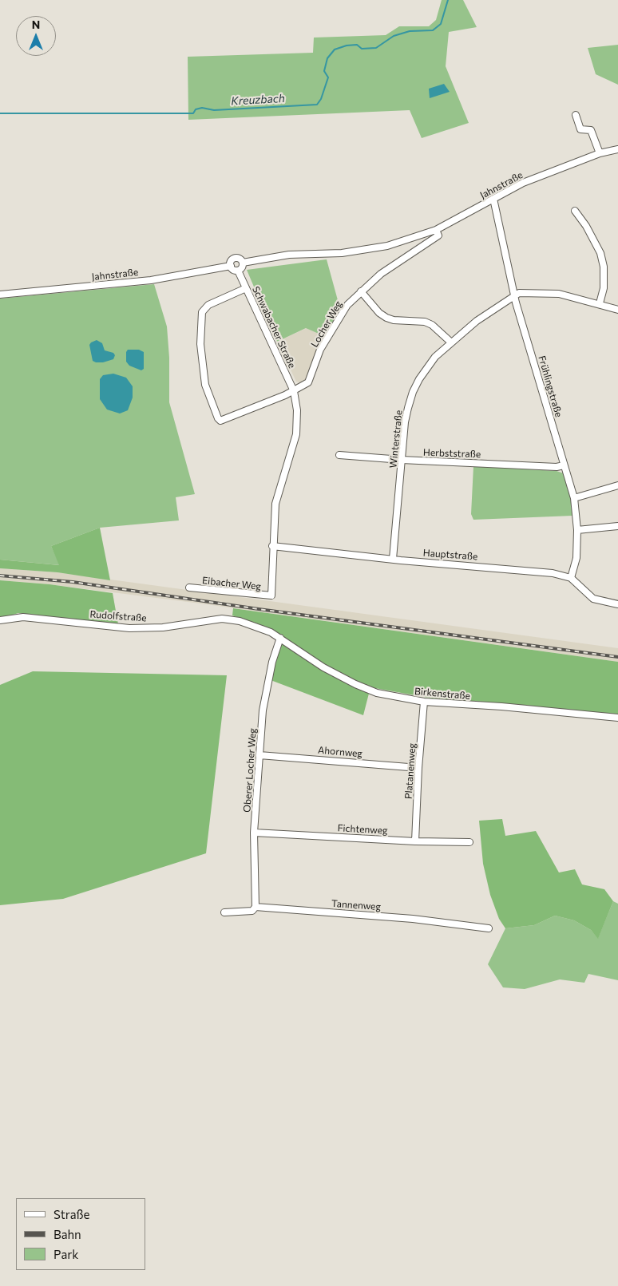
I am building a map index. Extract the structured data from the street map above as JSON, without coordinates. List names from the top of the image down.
{
  "streets": {
    "street": [
      "Jahnstraße",
      "Locher Weg",
      "Schwabacher Straße",
      "Frühlingstraße",
      "Winterstraße",
      "Herbststraße",
      "Hauptstraße",
      "Eibacher Weg",
      "Rudolfstraße",
      "Birkenstraße",
      "Ahornweg",
      "Oberer Locher Weg",
      "Platanenweg",
      "Fichtenweg",
      "Tannenweg"
    ]
  },
  "crossings": [
    ["Jahnstraße", "Locher Weg"],
    ["Jahnstraße", "Schwabacher Straße"],
    ["Jahnstraße", "Frühlingstraße"],
    ["Locher Weg", "Schwabacher Straße"],
    ["Frühlingstraße", "Winterstraße"],
    ["Frühlingstraße", "Herbststraße"],
    ["Frühlingstraße", "Hauptstraße"],
    ["Winterstraße", "Herbststraße"],
    ["Winterstraße", "Hauptstraße"],
    ["Hauptstraße", "Eibacher Weg"],
    ["Rudolfstraße", "Birkenstraße"],
    ["Rudolfstraße", "Oberer Locher Weg"],
    ["Birkenstraße", "Oberer Locher Weg"],
    ["Birkenstraße", "Platanenweg"],
    ["Ahornweg", "Oberer Locher Weg"],
    ["Ahornweg", "Platanenweg"],
    ["Oberer Locher Weg", "Fichtenweg"],
    ["Oberer Locher Weg", "Tannenweg"],
    ["Platanenweg", "Fichtenweg"]
  ],
  "water": ["Kreuzbach"],
  "legend": ["Straße", "Bahn", "Park"],
  "north": "top"
}
